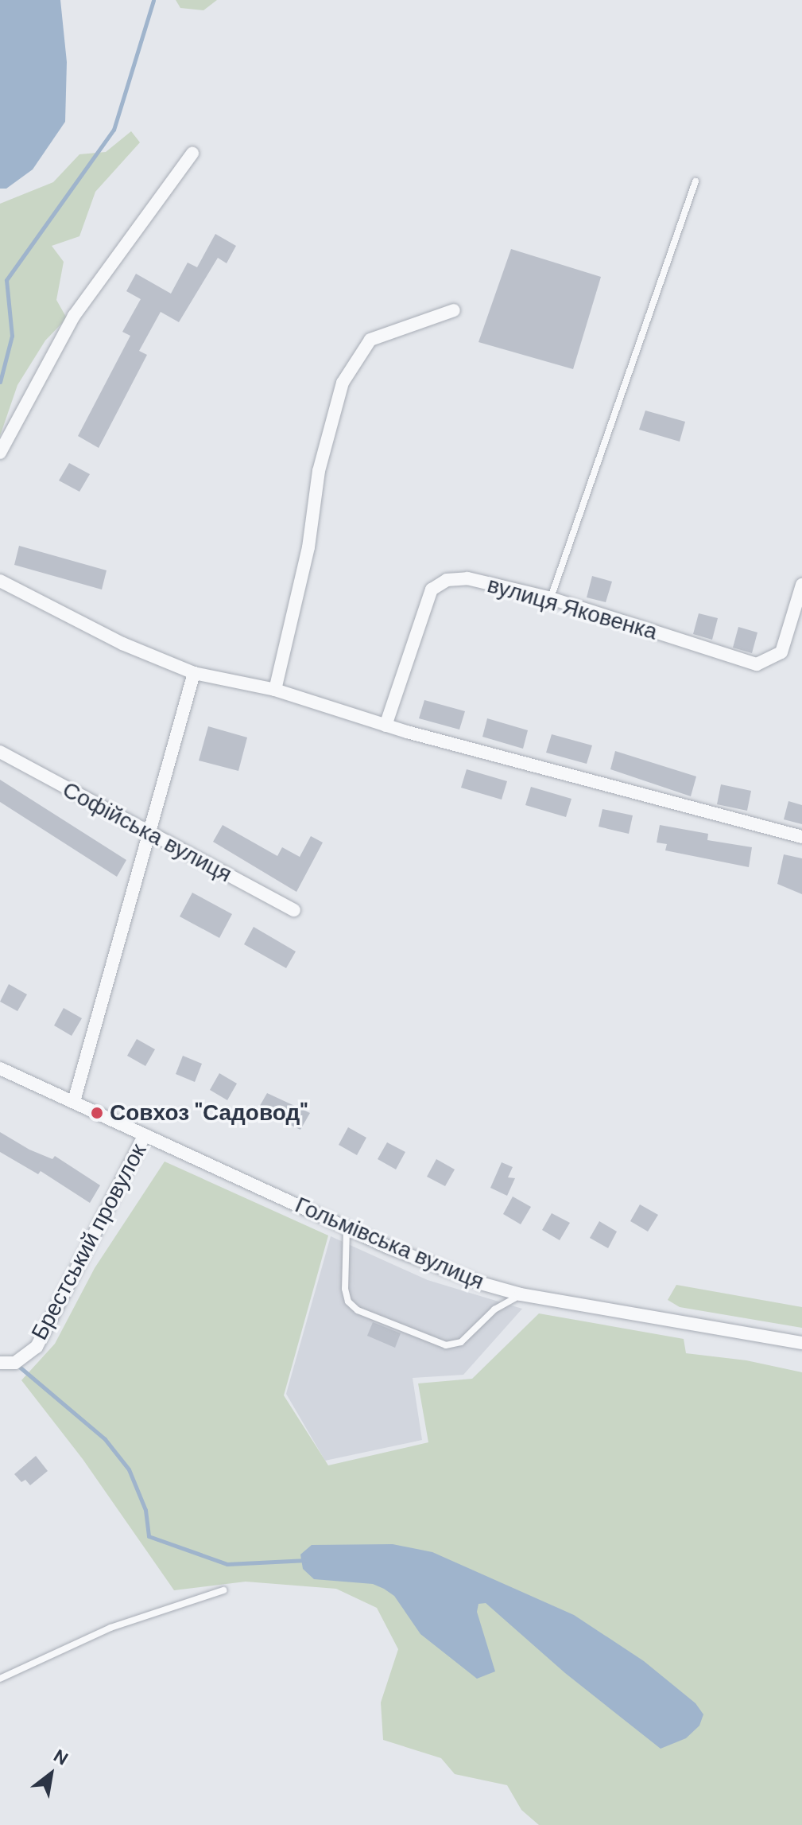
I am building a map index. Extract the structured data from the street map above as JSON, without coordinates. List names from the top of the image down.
{
  "streets": {
    "street": [
      "вулиця Яковенка",
      "Софійська вулиця",
      "Брестський провулок",
      "Гольмівська вулиця"
    ]
  },
  "crossings": [
    ["Брестський провулок", "Гольмівська вулиця"]
  ],
  "places": ["Совхоз \"Садовод\""],
  "north": "top right"
}
